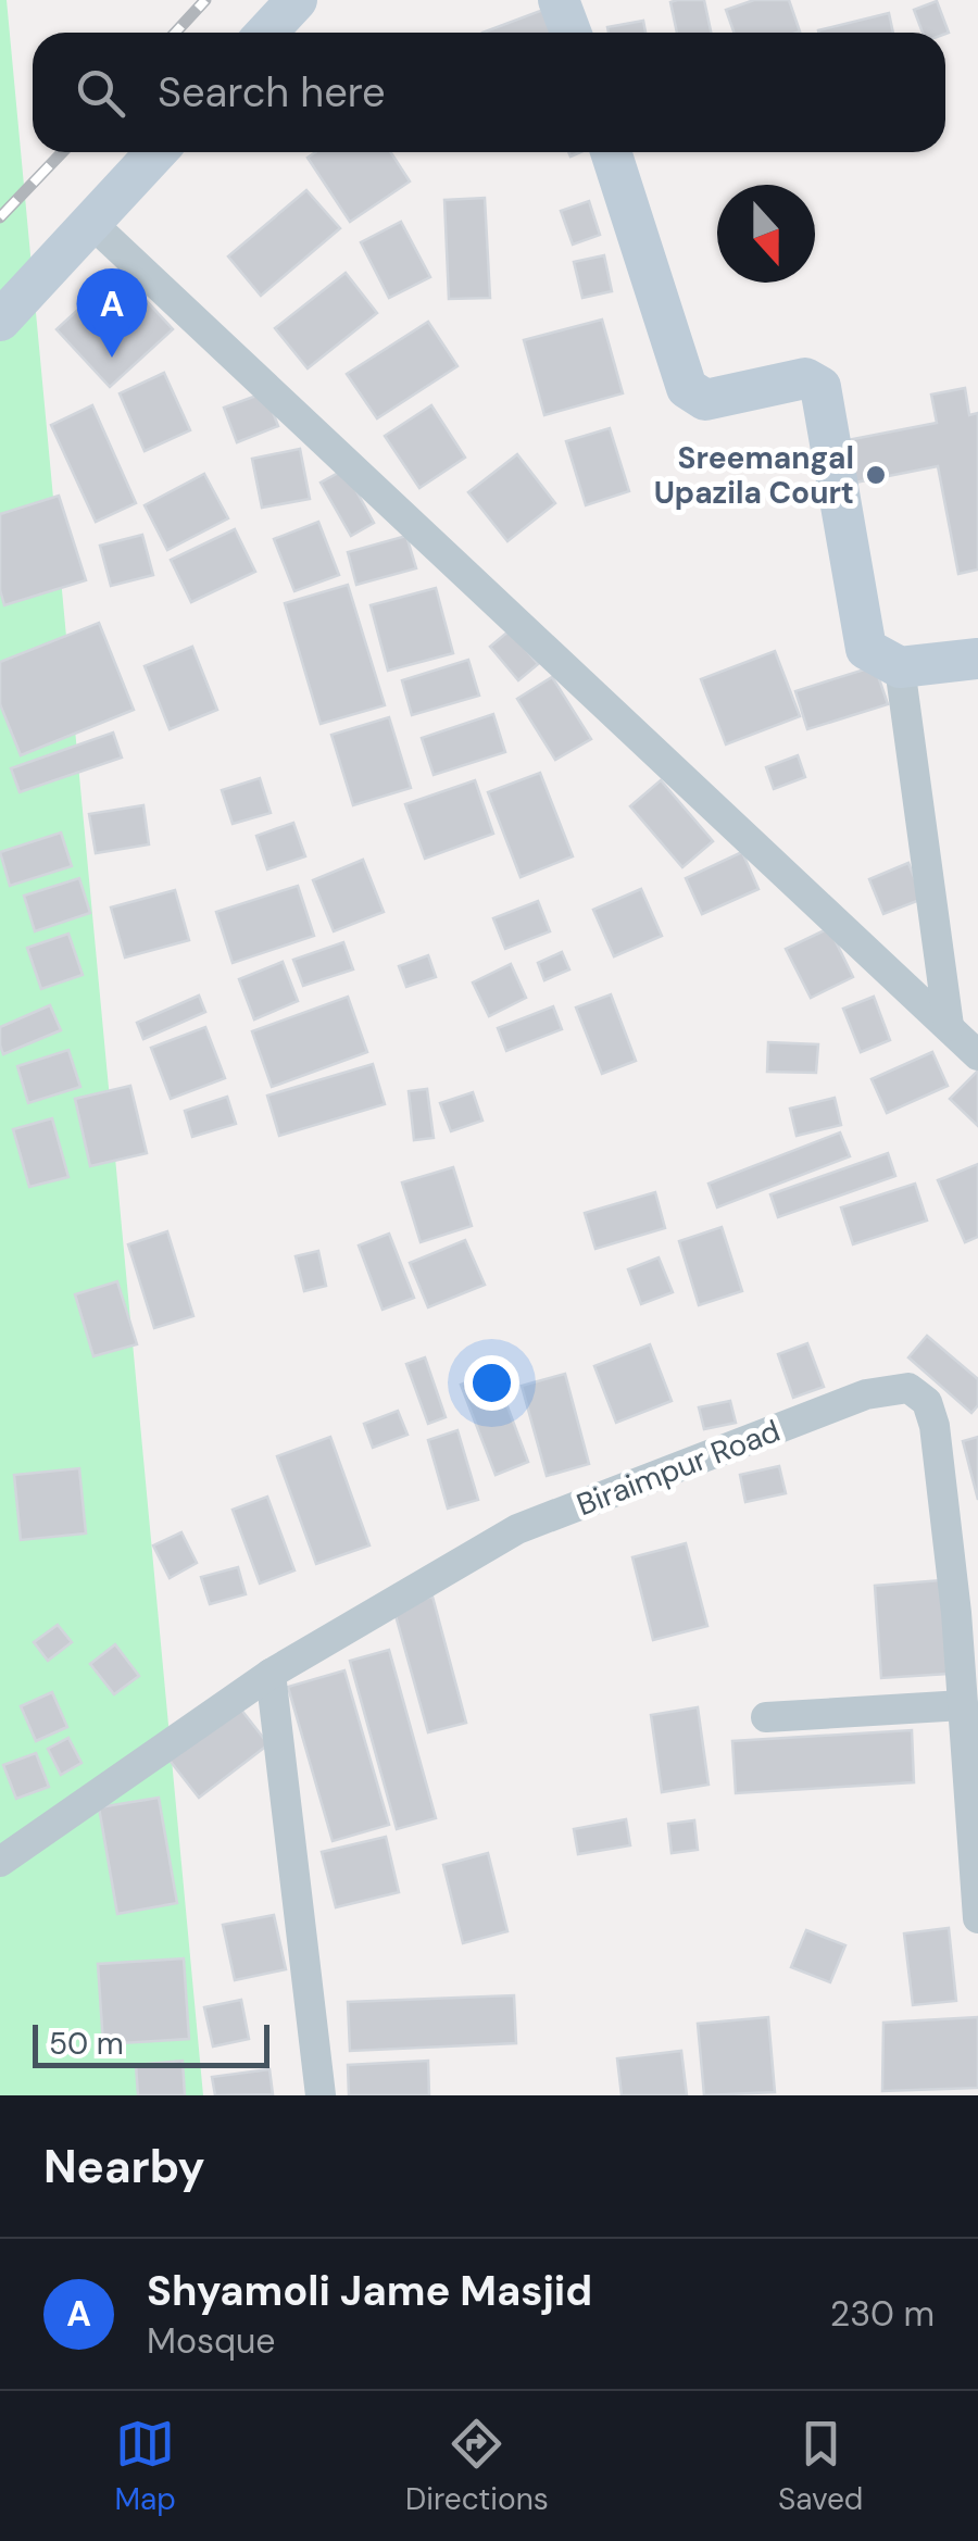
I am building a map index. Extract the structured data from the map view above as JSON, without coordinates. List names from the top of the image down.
{
  "streets": {
    "street": ["Biraimpur Road"]
  },
  "places": ["Sreemangal Upazila Court"],
  "scale_bar": "50 m",
  "north": "bottom",
  "page": {
    "search": "Search here",
    "pins": "A",
    "scale": "50 m",
    "heading": "Nearby",
    "list": [
      {
        "mark": "A",
        "name": "Shyamoli Jame Masjid",
        "note": "Mosque",
        "value": "230 m"
      }
    ],
    "nav": ["Map", "Directions", "Saved"]
  }
}
